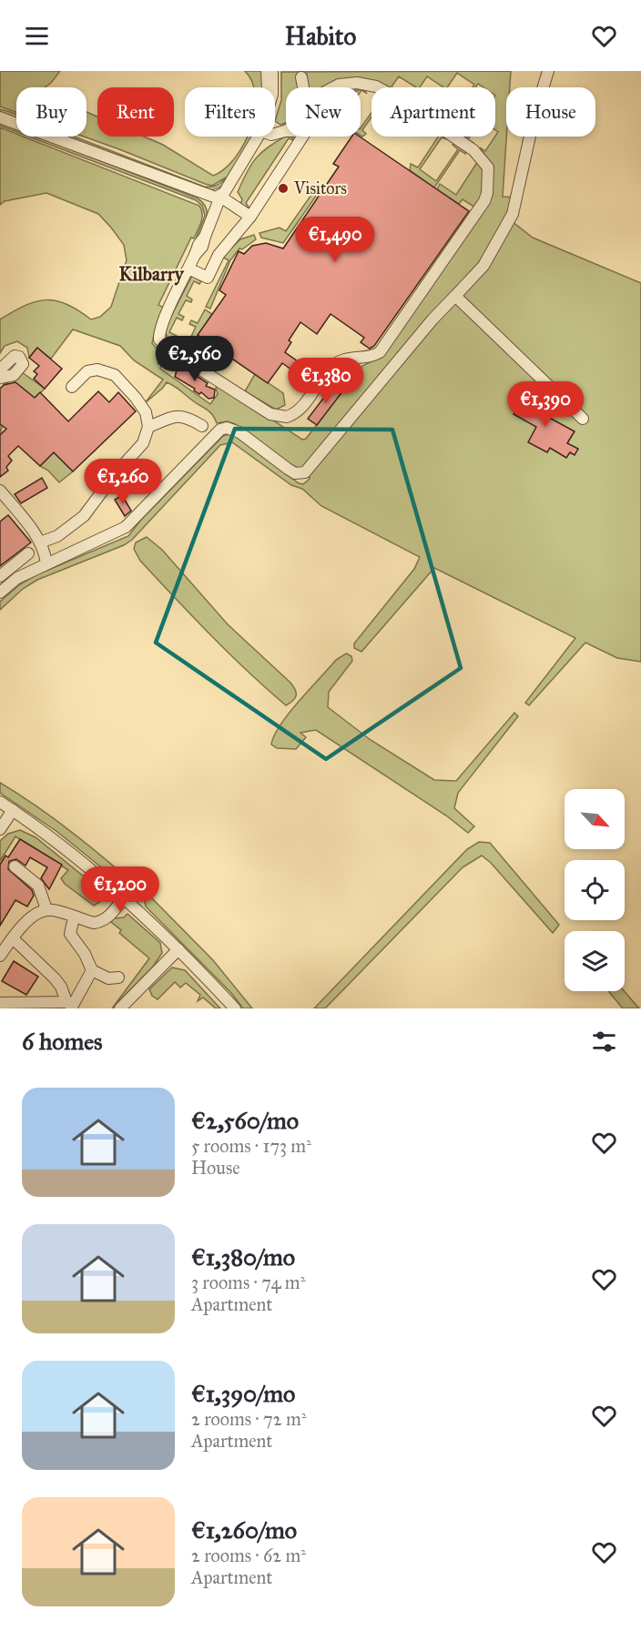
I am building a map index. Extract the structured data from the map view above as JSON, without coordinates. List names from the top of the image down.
{
  "districts": ["Kilbarry"],
  "places": ["Visitors"],
  "north": "bottom right",
  "page": {
    "header": "Habito",
    "chip": [
      "Buy",
      "Rent",
      "Filters",
      "New",
      "Apartment",
      "House"
    ],
    "price": [
      "€1,490",
      "€2,560",
      "€1,380",
      "€1,390",
      "€1,260",
      "€1,200"
    ],
    "heading": "6 homes",
    "list": [
      {
        "name": "€2,560/mo",
        "note": "5 rooms · 173 m² · House"
      },
      {
        "name": "€1,380/mo",
        "note": "3 rooms · 74 m² · Apartment"
      },
      {
        "name": "€1,390/mo",
        "note": "2 rooms · 72 m² · Apartment"
      },
      {
        "name": "€1,260/mo",
        "note": "2 rooms · 62 m² · Apartment"
      }
    ]
  }
}
